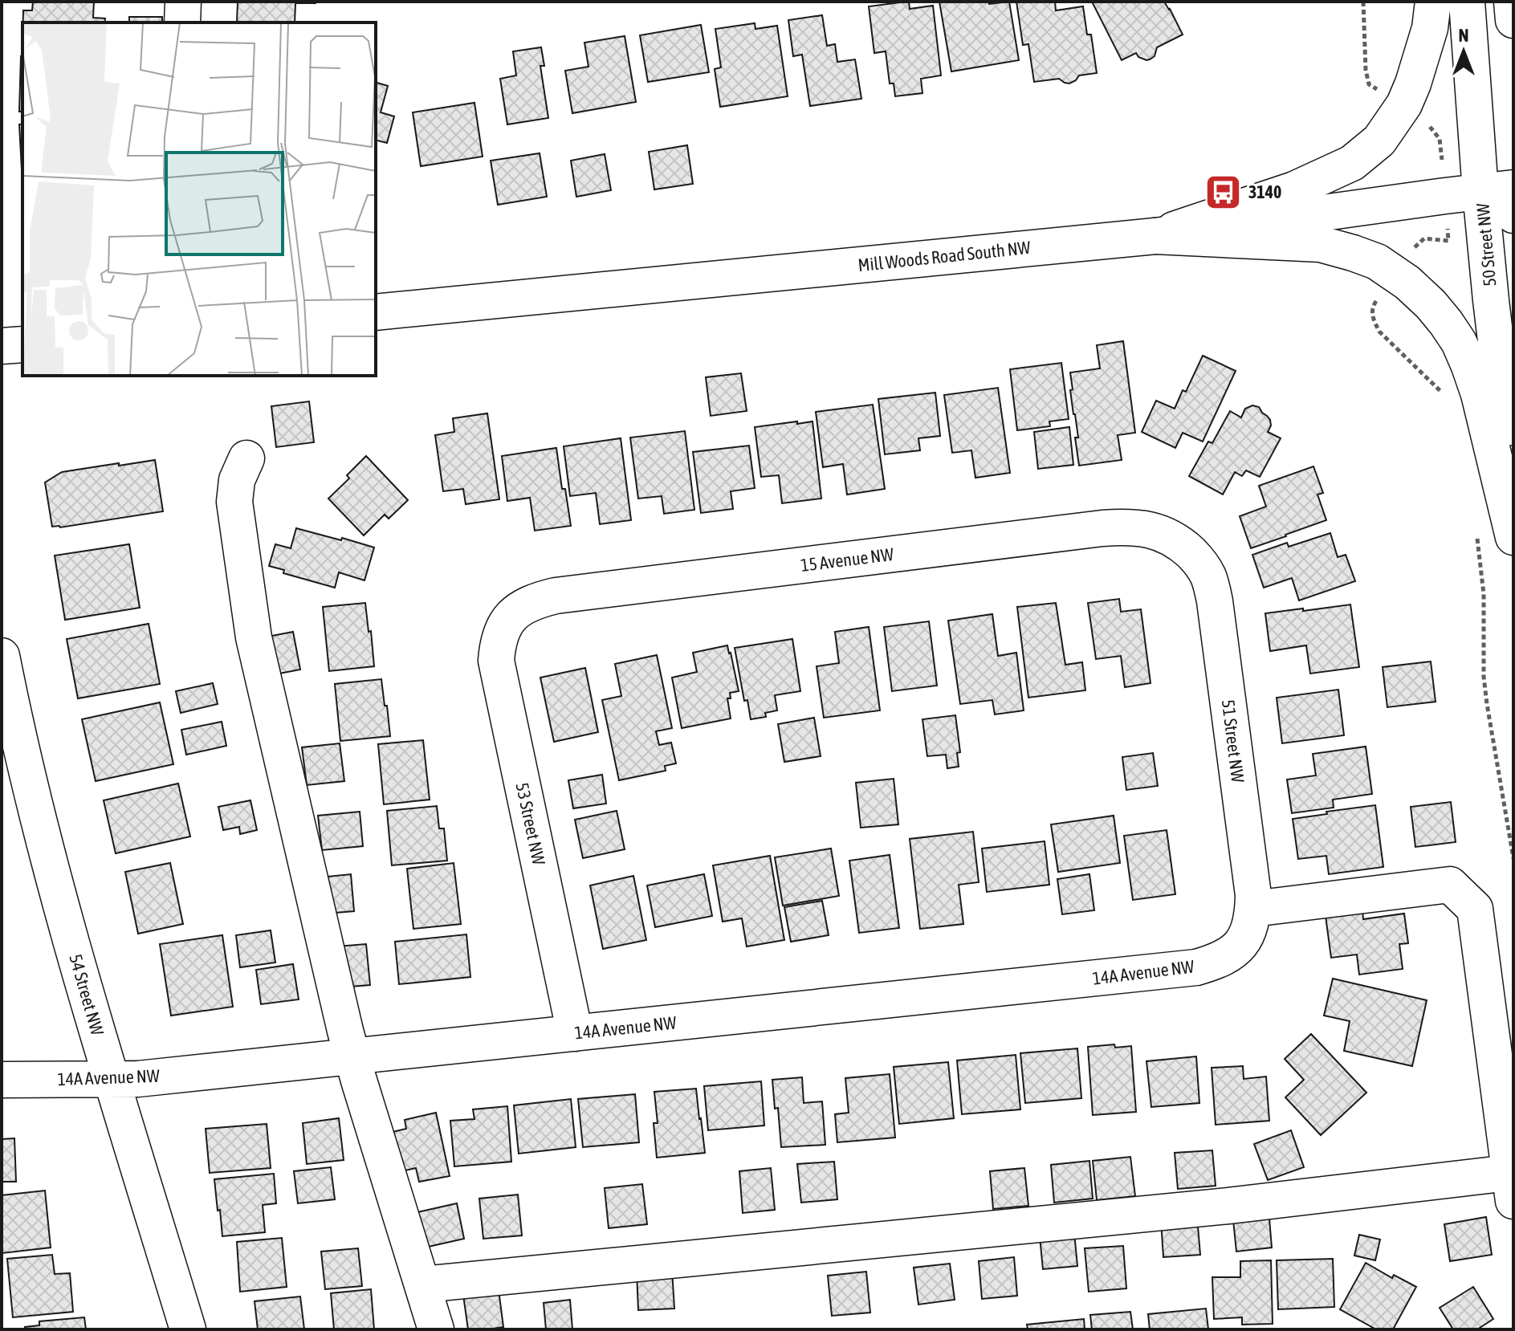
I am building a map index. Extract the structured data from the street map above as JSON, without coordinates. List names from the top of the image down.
{
  "streets": {
    "street": [
      "50 Street NW",
      "Mill Woods Road South NW",
      "15 Avenue NW",
      "51 Street NW",
      "53 Street NW",
      "14A Avenue NW",
      "54 Street NW"
    ]
  },
  "crossings": [
    ["50 Street NW", "Mill Woods Road South NW"],
    ["15 Avenue NW", "51 Street NW"],
    ["15 Avenue NW", "53 Street NW"],
    ["51 Street NW", "14A Avenue NW"],
    ["53 Street NW", "14A Avenue NW"],
    ["14A Avenue NW", "54 Street NW"]
  ],
  "places": {
    "bus stop": ["3140"]
  },
  "north": "top"
}
